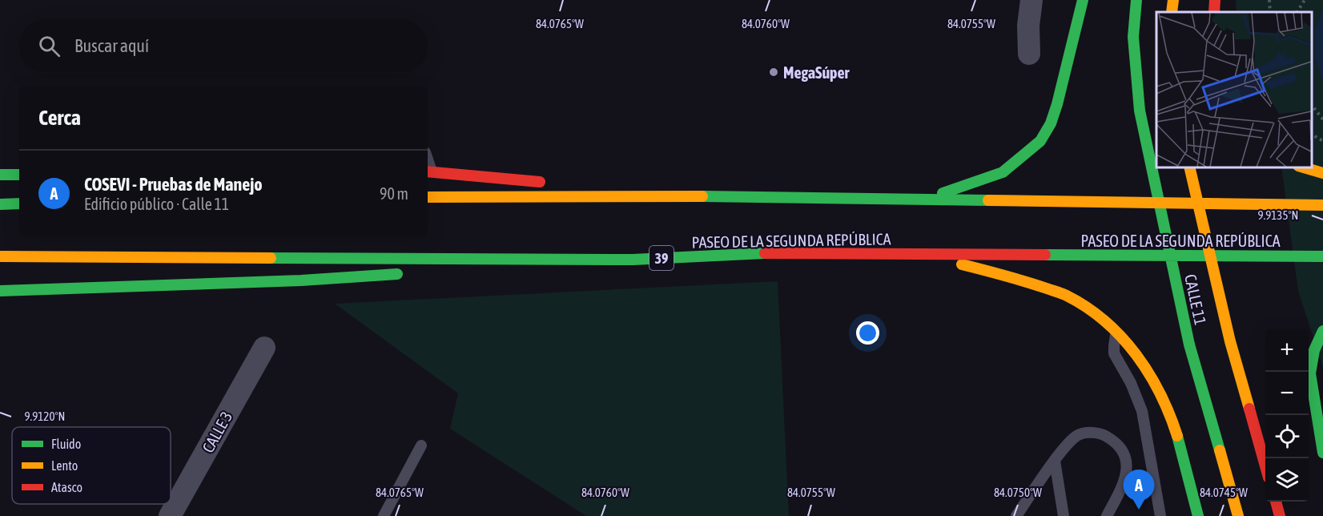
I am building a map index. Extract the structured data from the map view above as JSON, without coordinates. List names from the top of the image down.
{
  "streets": {
    "main road": ["PASEO DE LA SEGUNDA REPÚBLICA", "39", "CALLE 11"],
    "street": ["CALLE 3"]
  },
  "places": ["MegaSúper"],
  "legend": ["Fluido", "Lento", "Atasco"],
  "page": {
    "search": "Buscar aquí",
    "heading": "Cerca",
    "list": [
      {
        "mark": "A",
        "name": "COSEVI - Pruebas de Manejo",
        "note": "Edificio público · Calle 11",
        "value": "90 m"
      }
    ],
    "map_buttons": ["+", "−"],
    "pins": "A"
  },
  "coordinates": [
    "84.0765°W",
    "84.0760°W",
    "84.0755°W",
    "9.9135°N",
    "9.9120°N",
    "84.0750°W",
    "84.0745°W"
  ]
}
